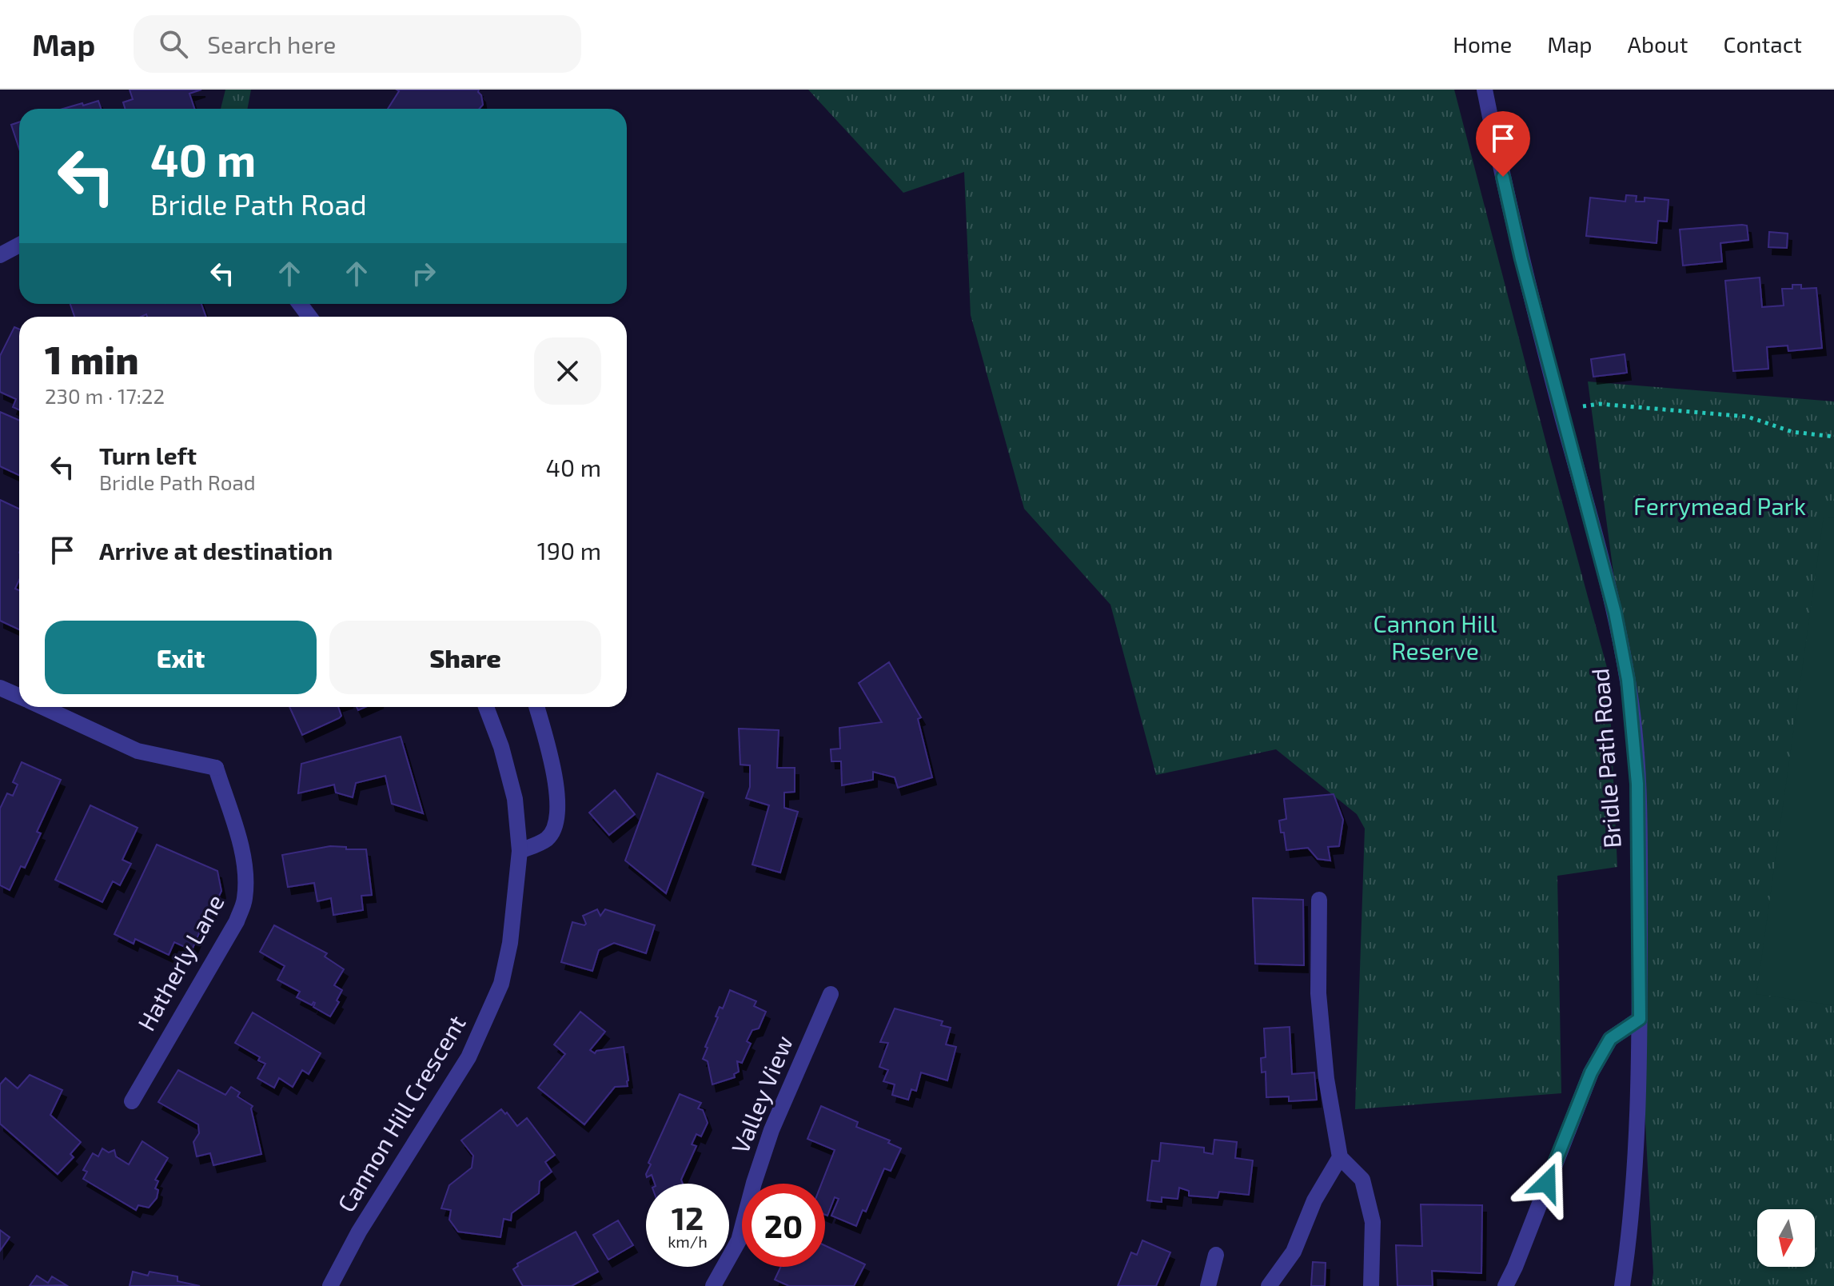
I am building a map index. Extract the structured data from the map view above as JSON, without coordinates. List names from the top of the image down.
{
  "streets": {
    "street": [
      "Bridle Path Road",
      "Hatherly Lane",
      "Valley View",
      "Cannon Hill Crescent"
    ]
  },
  "parks": ["Ferrymead Park", "Cannon Hill Reserve"],
  "north": "bottom",
  "page": {
    "header": "Map",
    "search": "Search here",
    "nav": [
      "Home",
      "Map",
      "About",
      "Contact"
    ],
    "turn": ["40 m", "Bridle Path Road"],
    "heading": ["1 min", "230 m · 17:22"],
    "list": [
      {
        "name": "Turn left",
        "note": "Bridle Path Road",
        "value": "40 m"
      },
      {
        "name": "Arrive at destination",
        "value": "190 m"
      }
    ],
    "buttons": ["Exit", "Share"],
    "speed": "12 km/h",
    "limit": "20"
  }
}
